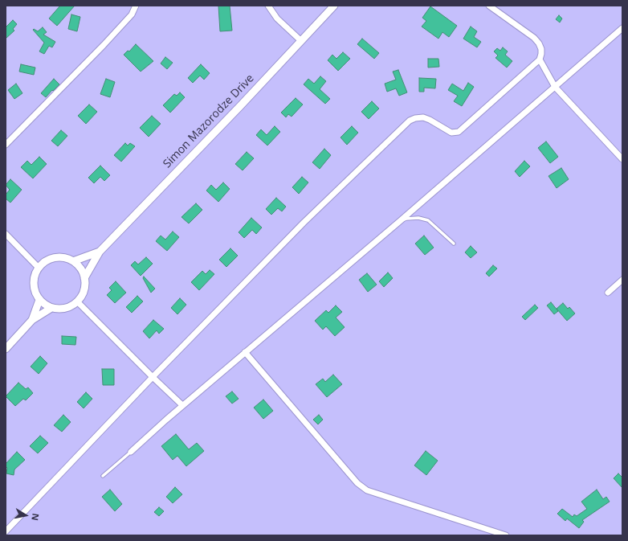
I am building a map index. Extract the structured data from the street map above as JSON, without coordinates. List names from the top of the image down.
{
  "streets": {
    "street": ["Simon Mazorodze Drive"]
  },
  "north": "right"
}
